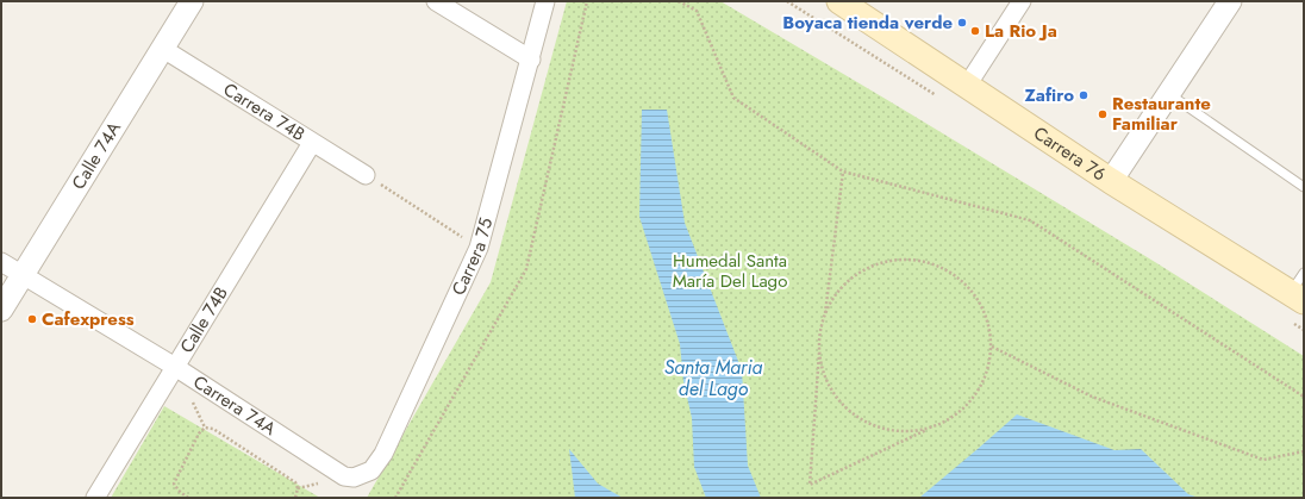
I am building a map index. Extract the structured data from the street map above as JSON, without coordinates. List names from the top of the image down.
{
  "streets": {
    "main road": ["Carrera 76"],
    "street": [
      "Carrera 74B",
      "Calle 74A",
      "Carrera 75",
      "Calle 74B",
      "Carrera 74A"
    ]
  },
  "crossings": [
    ["Carrera 74B", "Calle 74A"],
    ["Carrera 74B", "Calle 74B"],
    ["Calle 74A", "Carrera 74A"],
    ["Carrera 75", "Carrera 74A"],
    ["Calle 74B", "Carrera 74A"]
  ],
  "water": ["Santa Maria del Lago"],
  "parks": ["Humedal Santa María Del Lago"],
  "places": [
    "Boyaca tienda verde",
    "La Rio Ja",
    "Zafiro",
    "Restaurante Familiar",
    "Cafexpress"
  ]
}
